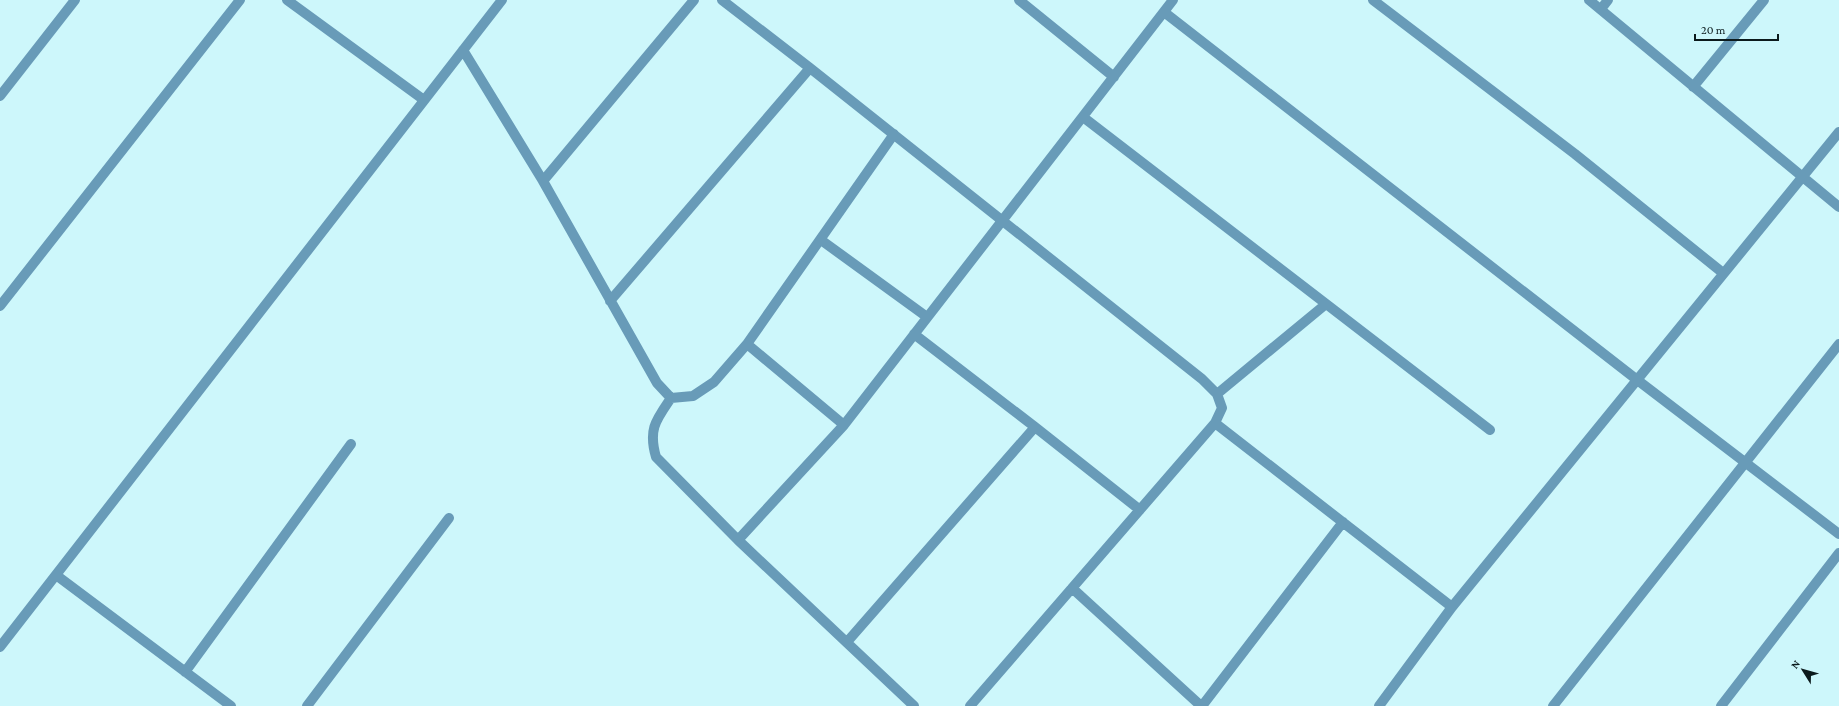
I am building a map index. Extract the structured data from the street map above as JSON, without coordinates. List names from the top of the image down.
{
  "scale_bar": "20 m",
  "north": "top left"
}
